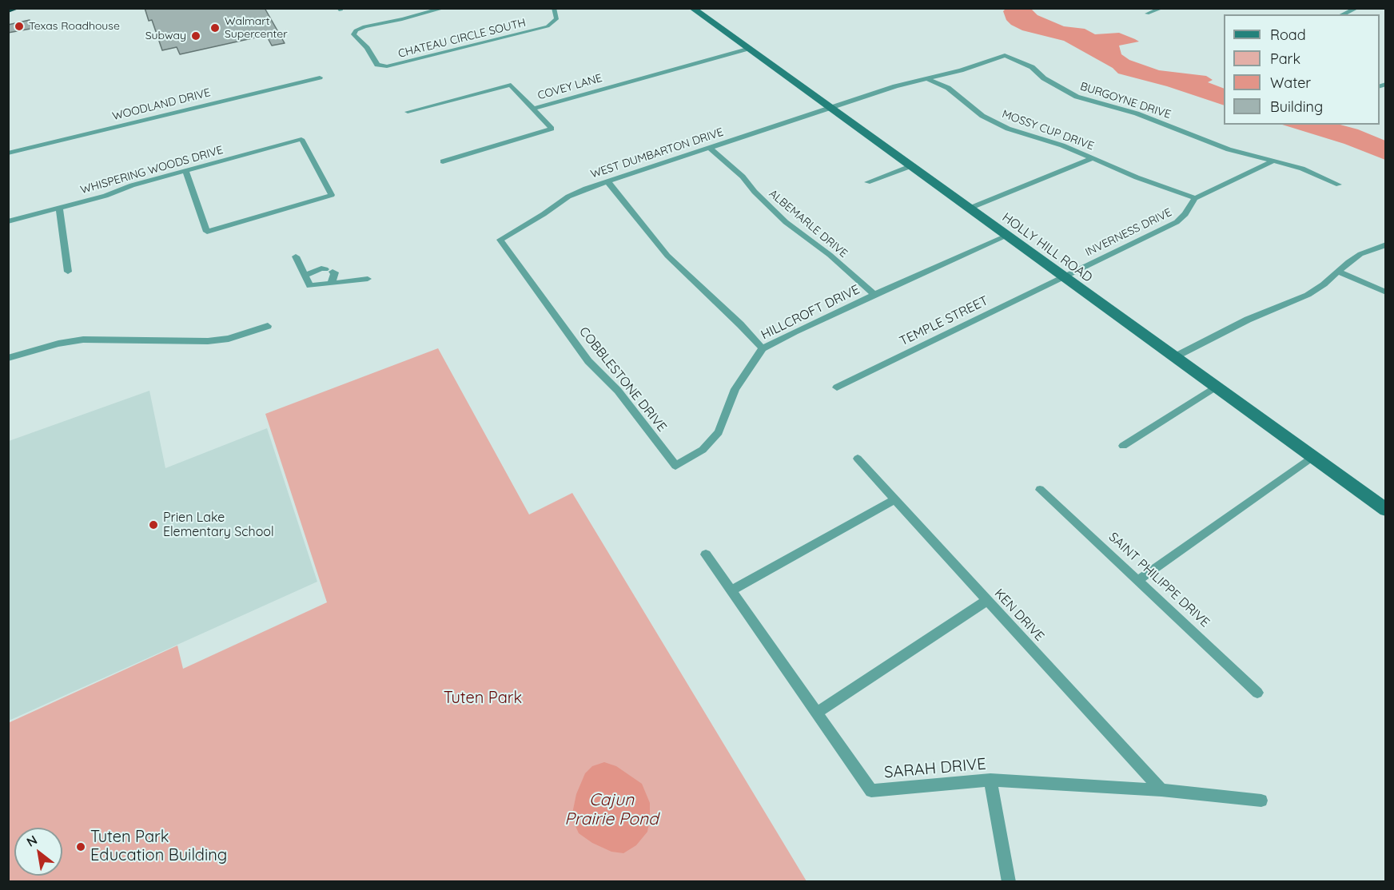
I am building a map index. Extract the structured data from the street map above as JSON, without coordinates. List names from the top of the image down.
{
  "streets": {
    "street": [
      "CHATEAU CIRCLE SOUTH",
      "COVEY LANE",
      "BURGOYNE DRIVE",
      "WOODLAND DRIVE",
      "MOSSY CUP DRIVE",
      "WEST DUMBARTON DRIVE",
      "WHISPERING WOODS DRIVE",
      "ALBEMARLE DRIVE",
      "INVERNESS DRIVE",
      "HOLLY HILL ROAD",
      "HILLCROFT DRIVE",
      "TEMPLE STREET",
      "COBBLESTONE DRIVE",
      "SAINT PHILIPPE DRIVE",
      "KEN DRIVE",
      "SARAH DRIVE"
    ]
  },
  "crossings": [
    ["COVEY LANE", "HOLLY HILL ROAD"],
    ["BURGOYNE DRIVE", "WEST DUMBARTON DRIVE"],
    ["BURGOYNE DRIVE", "INVERNESS DRIVE"],
    ["MOSSY CUP DRIVE", "WEST DUMBARTON DRIVE"],
    ["MOSSY CUP DRIVE", "INVERNESS DRIVE"],
    ["WEST DUMBARTON DRIVE", "ALBEMARLE DRIVE"],
    ["WEST DUMBARTON DRIVE", "HOLLY HILL ROAD"],
    ["WEST DUMBARTON DRIVE", "COBBLESTONE DRIVE"],
    ["ALBEMARLE DRIVE", "HILLCROFT DRIVE"],
    ["INVERNESS DRIVE", "HOLLY HILL ROAD"],
    ["INVERNESS DRIVE", "TEMPLE STREET"],
    ["HOLLY HILL ROAD", "HILLCROFT DRIVE"],
    ["HOLLY HILL ROAD", "TEMPLE STREET"],
    ["HILLCROFT DRIVE", "COBBLESTONE DRIVE"],
    ["KEN DRIVE", "SARAH DRIVE"]
  ],
  "water": ["Cajun Prairie Pond"],
  "parks": ["Tuten Park"],
  "places": [
    "Texas Roadhouse",
    "Walmart Supercenter",
    "Subway",
    "Prien Lake Elementary School",
    "Tuten Park Education Building"
  ],
  "legend": [
    "Road",
    "Park",
    "Water",
    "Building"
  ],
  "north": "top left"
}
